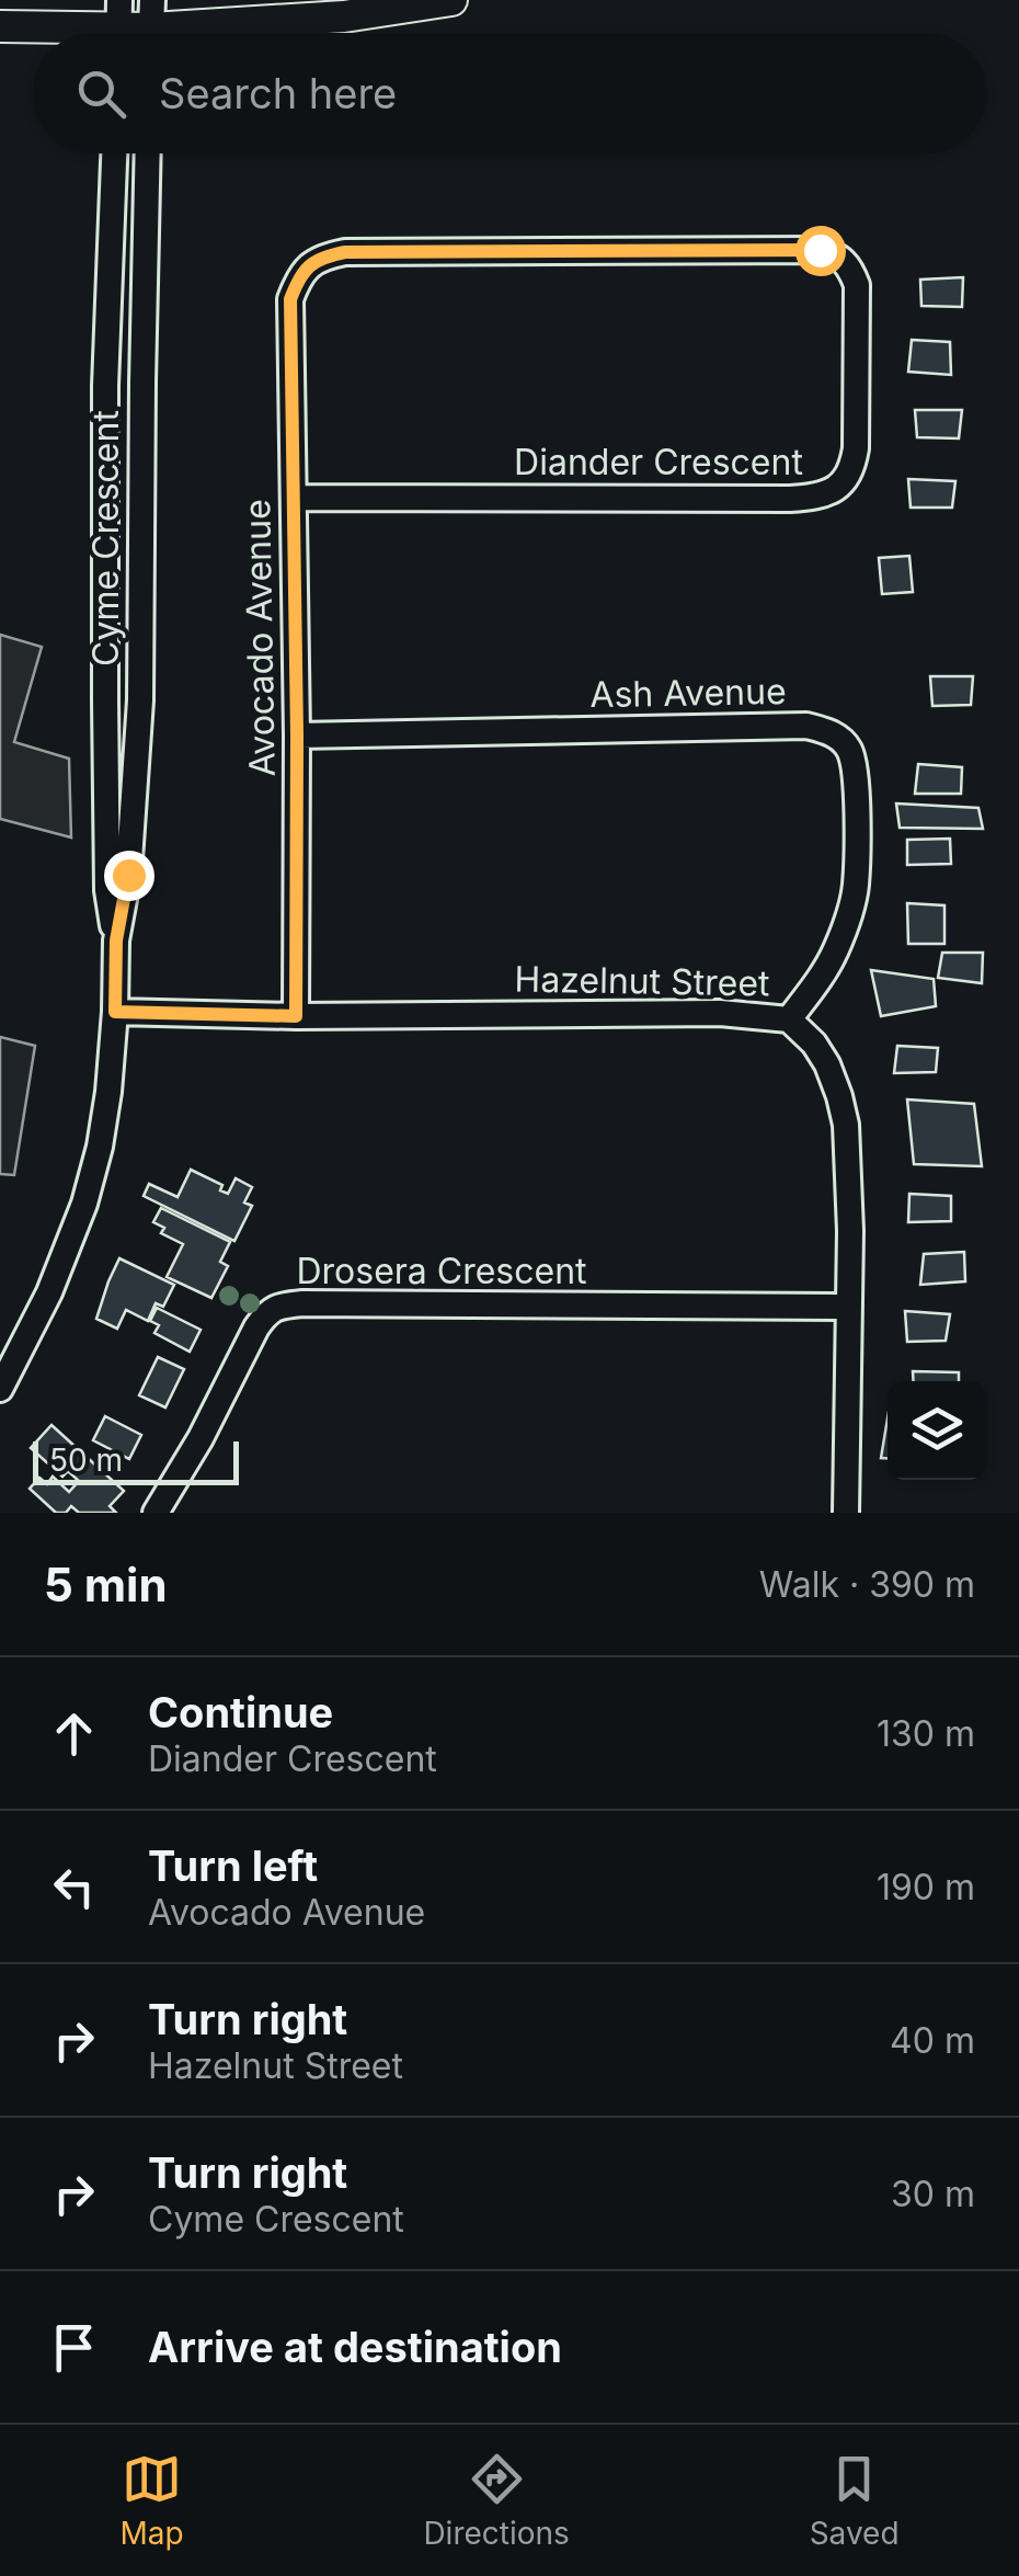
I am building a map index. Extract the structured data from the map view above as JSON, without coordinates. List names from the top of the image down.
{
  "streets": {
    "street": [
      "Diander Crescent",
      "Cyme Crescent",
      "Avocado Avenue",
      "Ash Avenue",
      "Hazelnut Street",
      "Drosera Crescent"
    ]
  },
  "crossings": [
    ["Diander Crescent", "Avocado Avenue"],
    ["Cyme Crescent", "Hazelnut Street"],
    ["Avocado Avenue", "Ash Avenue"],
    ["Avocado Avenue", "Hazelnut Street"],
    ["Ash Avenue", "Hazelnut Street"],
    ["Hazelnut Street", "Drosera Crescent"]
  ],
  "scale_bar": "50 m",
  "page": {
    "search": "Search here",
    "scale": "50 m",
    "heading": ["5 min", "Walk · 390 m"],
    "list": [
      ["Continue", "Diander Crescent", "130 m"],
      ["Turn left", "Avocado Avenue", "190 m"],
      ["Turn right", "Hazelnut Street", "40 m"],
      ["Turn right", "Cyme Crescent", "30 m"],
      "Arrive at destination"
    ],
    "nav": ["Map", "Directions", "Saved"]
  }
}
